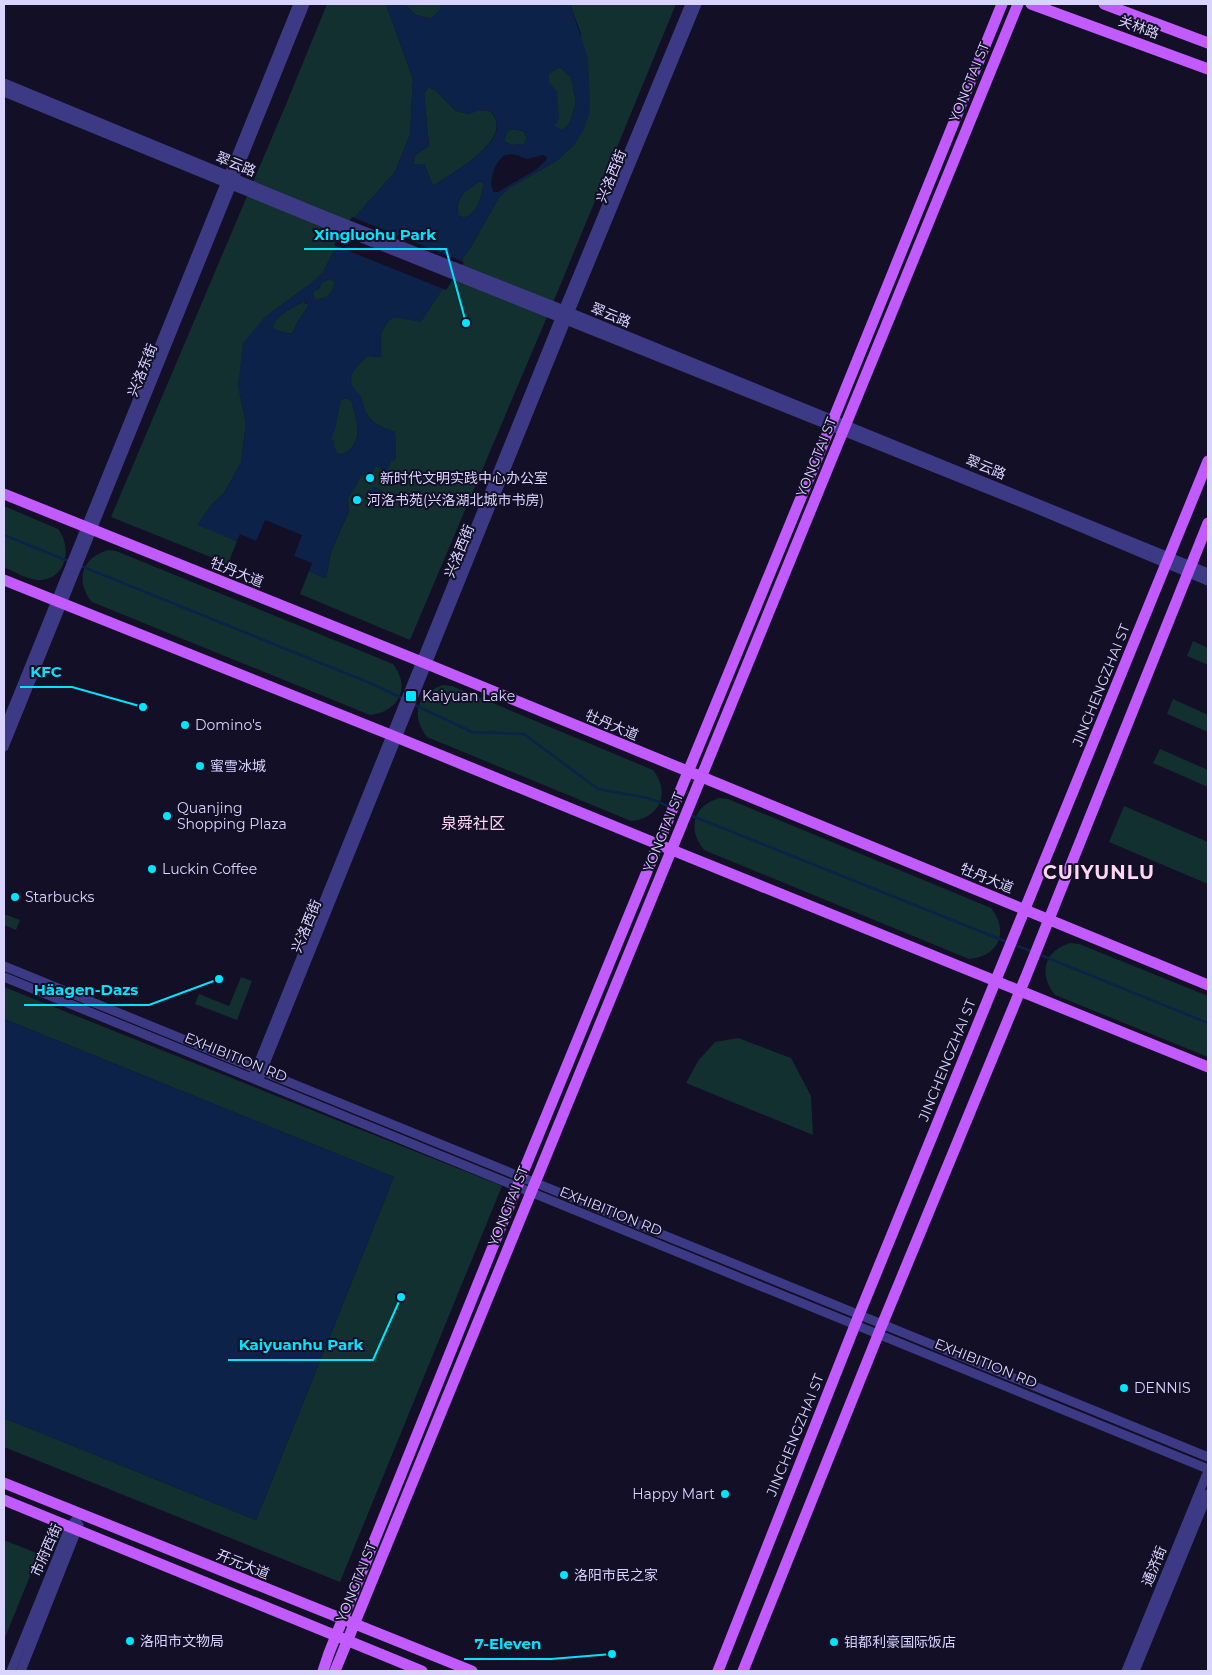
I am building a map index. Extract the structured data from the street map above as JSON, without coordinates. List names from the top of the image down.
{
  "streets": {
    "main road": [
      "关林路",
      "YONGTAI ST",
      "牡丹大道",
      "JINCHENGZHAI ST",
      "开元大道"
    ],
    "street": [
      "翠云路",
      "兴洛西街",
      "兴洛东街",
      "EXHIBITION RD",
      "市府西街",
      "通济街"
    ]
  },
  "crossings": [
    ["YONGTAI ST", "翠云路"],
    ["YONGTAI ST", "牡丹大道"],
    ["YONGTAI ST", "EXHIBITION RD"],
    ["YONGTAI ST", "开元大道"],
    ["翠云路", "兴洛西街"],
    ["翠云路", "兴洛东街"],
    ["翠云路", "JINCHENGZHAI ST"],
    ["兴洛西街", "牡丹大道"],
    ["兴洛西街", "EXHIBITION RD"],
    ["兴洛东街", "牡丹大道"],
    ["牡丹大道", "JINCHENGZHAI ST"],
    ["JINCHENGZHAI ST", "EXHIBITION RD"],
    ["EXHIBITION RD", "通济街"],
    ["市府西街", "开元大道"]
  ],
  "districts": ["泉舜社区", "CUIYUNLU"],
  "places": {
    "other": [
      "Xingluohu Park",
      "新时代文明实践中心办公室",
      "河洛书苑(兴洛湖北城市书房)",
      "KFC",
      "Domino's",
      "蜜雪冰城",
      "Quanjing Shopping Plaza",
      "Luckin Coffee",
      "Starbucks",
      "Häagen-Dazs",
      "Kaiyuanhu Park",
      "DENNIS",
      "Happy Mart",
      "洛阳市民之家",
      "洛阳市文物局",
      "钼都利豪国际饭店",
      "7-Eleven"
    ],
    "transit": ["Kaiyuan Lake"]
  }
}
